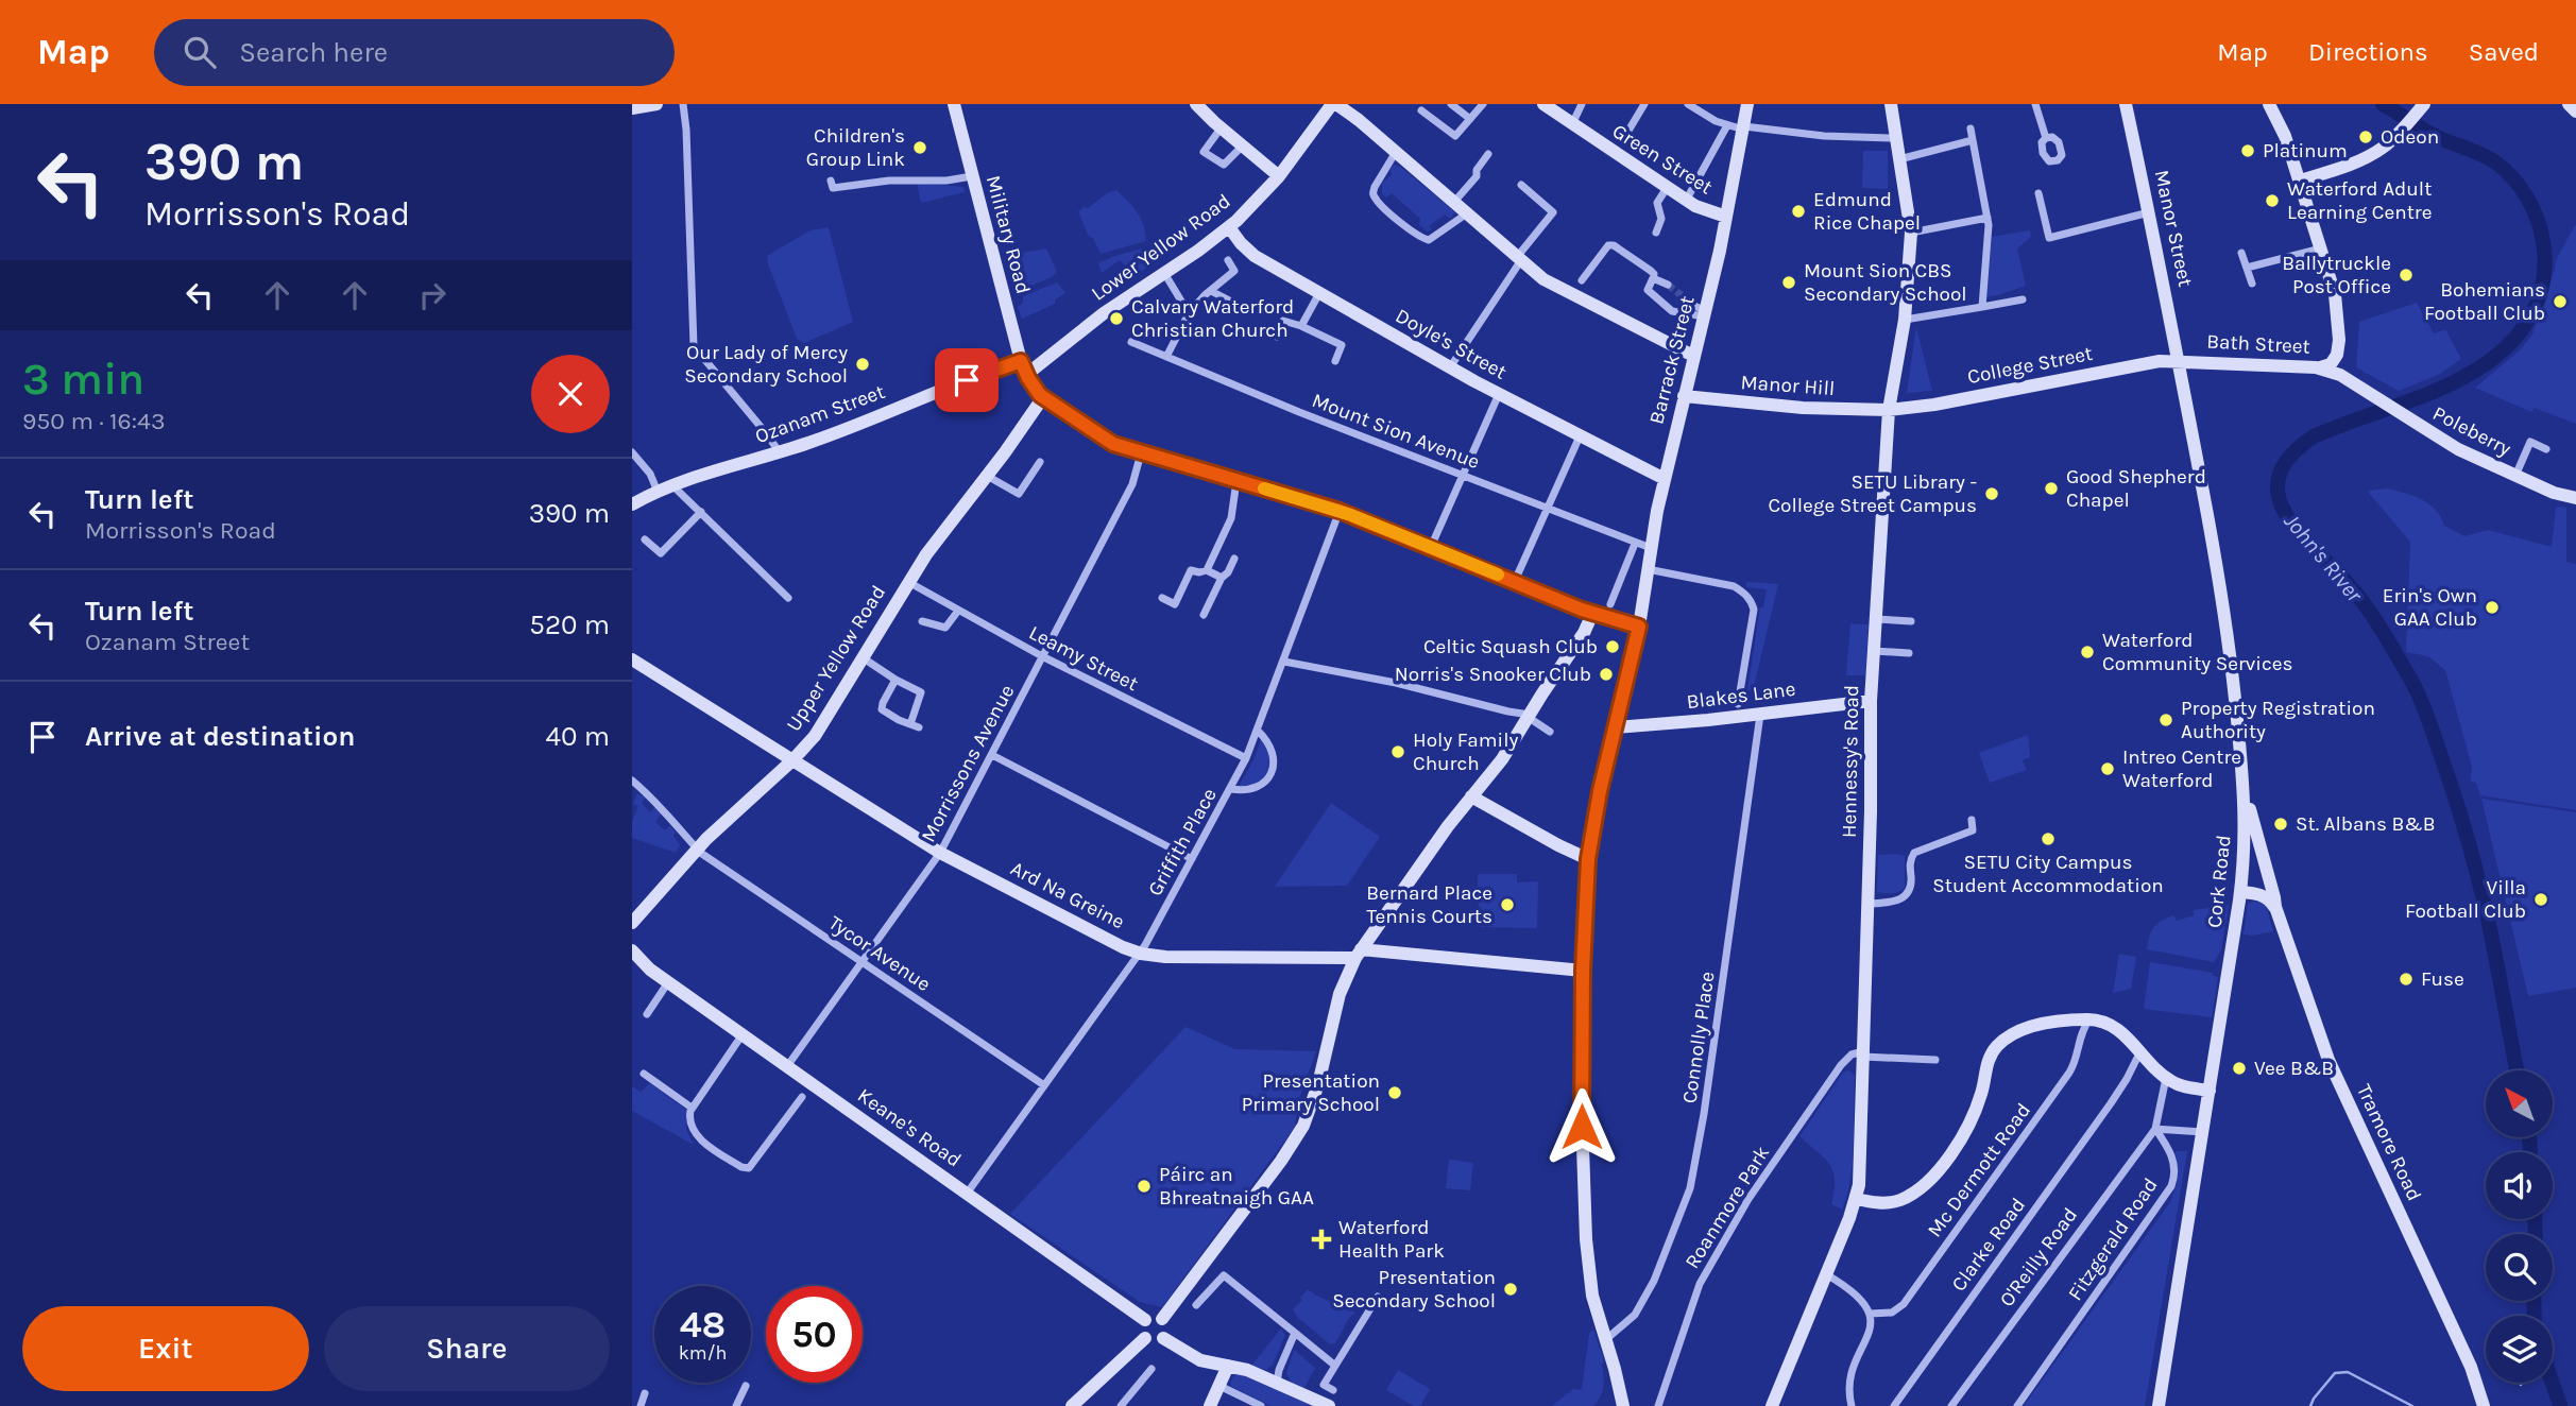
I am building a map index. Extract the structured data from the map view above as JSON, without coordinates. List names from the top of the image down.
{
  "streets": {
    "street": [
      "Green Street",
      "Manor Street",
      "Military Road",
      "Lower Yellow Road",
      "Doyle's Street",
      "Bath Street",
      "Barrack Street",
      "College Street",
      "Manor Hill",
      "Ozanam Street",
      "Mount Sion Avenue",
      "Poleberry",
      "Upper Yellow Road",
      "Leamy Street",
      "Blakes Lane",
      "Hennessy's Road",
      "Morrissons Avenue",
      "Griffith Place",
      "Cork Road",
      "Ard Na Greine",
      "Tycor Avenue",
      "Connolly Place",
      "Keane's Road",
      "Tramore Road",
      "Mc Dermott Road",
      "Roanmore Park",
      "Fitzgerald Road",
      "Clarke Road",
      "O'Reilly Road"
    ]
  },
  "crossings": [
    ["Green Street", "Barrack Street"],
    ["Manor Street", "Bath Street"],
    ["Manor Street", "College Street"],
    ["Manor Street", "Cork Road"],
    ["Military Road", "Lower Yellow Road"],
    ["Military Road", "Ozanam Street"],
    ["Lower Yellow Road", "Doyle's Street"],
    ["Lower Yellow Road", "Ozanam Street"],
    ["Doyle's Street", "Barrack Street"],
    ["Bath Street", "College Street"],
    ["Bath Street", "Poleberry"],
    ["Bath Street", "Cork Road"],
    ["Barrack Street", "Manor Hill"],
    ["Barrack Street", "Mount Sion Avenue"],
    ["Barrack Street", "Blakes Lane"],
    ["Barrack Street", "Ard Na Greine"],
    ["Barrack Street", "Connolly Place"],
    ["College Street", "Manor Hill"],
    ["College Street", "Hennessy's Road"],
    ["College Street", "Cork Road"],
    ["Manor Hill", "Hennessy's Road"],
    ["Upper Yellow Road", "Leamy Street"],
    ["Upper Yellow Road", "Ard Na Greine"],
    ["Upper Yellow Road", "Tycor Avenue"],
    ["Leamy Street", "Morrissons Avenue"],
    ["Leamy Street", "Griffith Place"],
    ["Blakes Lane", "Hennessy's Road"],
    ["Blakes Lane", "Connolly Place"],
    ["Hennessy's Road", "Roanmore Park"],
    ["Morrissons Avenue", "Ard Na Greine"],
    ["Morrissons Avenue", "Tycor Avenue"],
    ["Morrissons Avenue", "Keane's Road"],
    ["Griffith Place", "Ard Na Greine"],
    ["Griffith Place", "Tycor Avenue"],
    ["Griffith Place", "Keane's Road"],
    ["Cork Road", "Tramore Road"],
    ["Fitzgerald Road", "O'Reilly Road"]
  ],
  "water": ["John's River"],
  "places": {
    "other": [
      "Odeon",
      "Children's Group Link",
      "Platinum",
      "Waterford Adult Learning Centre",
      "Edmund Rice Chapel",
      "Ballytruckle Post Office",
      "Mount Sion CBS Secondary School",
      "Bohemians Football Club",
      "Calvary Waterford Christian Church",
      "Our Lady of Mercy Secondary School",
      "Good Shepherd Chapel",
      "SETU Library - College Street Campus",
      "Erin's Own GAA Club",
      "Celtic Squash Club",
      "Waterford Community Services",
      "Norris's Snooker Club",
      "Property Registration Authority",
      "Holy Family Church",
      "Intreo Centre Waterford",
      "St. Albans B&B",
      "SETU City Campus Student Accommodation",
      "Villa Football Club",
      "Bernard Place Tennis Courts",
      "Fuse",
      "Vee B&B",
      "Presentation Primary School",
      "Páirc an Bhreatnaigh GAA",
      "Presentation Secondary School"
    ],
    "health": ["Waterford Health Park"]
  },
  "north": "top left",
  "page": {
    "header": "Map",
    "search": "Search here",
    "nav": ["Map", "Directions", "Saved"],
    "turn": ["390 m", "Morrisson's Road"],
    "heading": ["3 min", "950 m · 16:43"],
    "list": [
      {
        "name": "Turn left",
        "note": "Morrisson's Road",
        "value": "390 m"
      },
      {
        "name": "Turn left",
        "note": "Ozanam Street",
        "value": "520 m"
      },
      {
        "name": "Arrive at destination",
        "value": "40 m"
      }
    ],
    "speed": "48 km/h",
    "limit": "50",
    "buttons": ["Exit", "Share"]
  }
}
